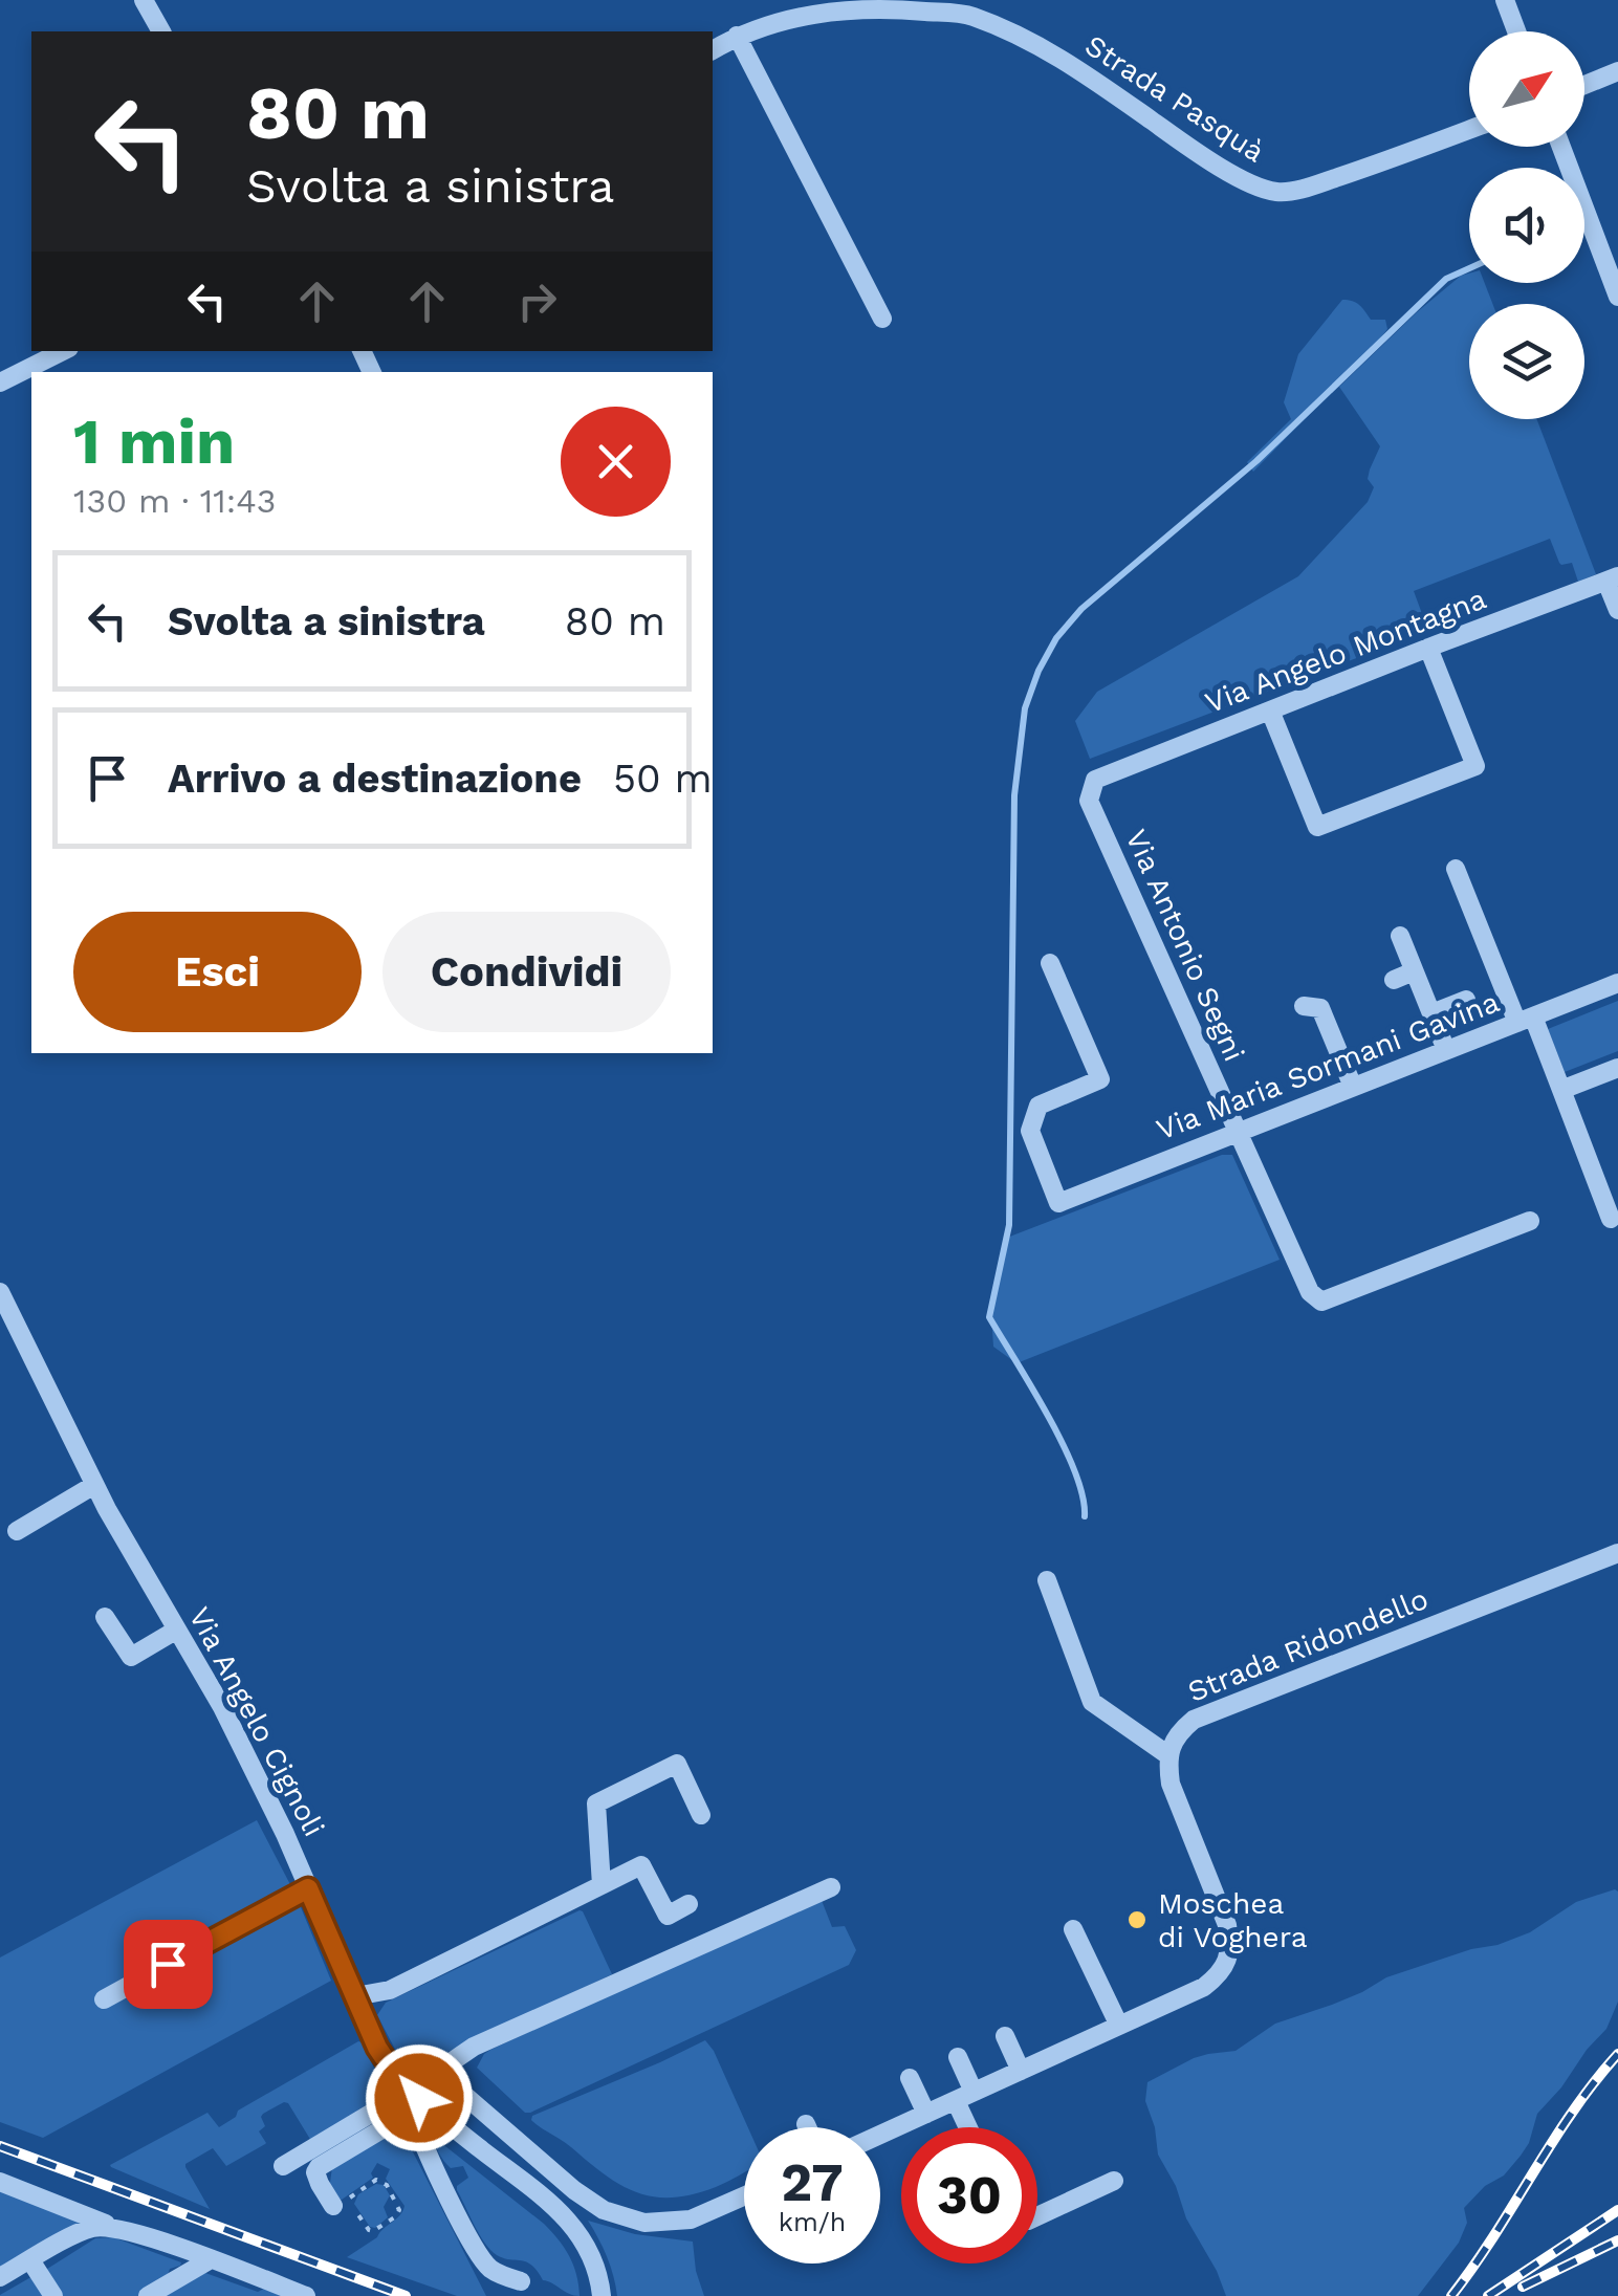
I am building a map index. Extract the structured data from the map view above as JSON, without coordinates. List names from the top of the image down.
{
  "streets": {
    "street": [
      "Strada Pasquà",
      "Via Angelo Montagna",
      "Via Antonio Segni",
      "Via Maria Sormani Gavina",
      "Strada Ridondello",
      "Via Angelo Cignoli"
    ]
  },
  "crossings": [
    ["Via Angelo Montagna", "Via Antonio Segni"],
    ["Via Antonio Segni", "Via Maria Sormani Gavina"]
  ],
  "places": ["Moschea di Voghera"],
  "north": "top right",
  "page": {
    "turn": ["80 m", "Svolta a sinistra"],
    "heading": ["1 min", "130 m · 11:43"],
    "list": [
      {
        "name": "Svolta a sinistra",
        "value": "80 m"
      },
      {
        "name": "Arrivo a destinazione",
        "value": "50 m"
      }
    ],
    "buttons": ["Esci", "Condividi"],
    "speed": "27 km/h",
    "limit": "30"
  }
}
